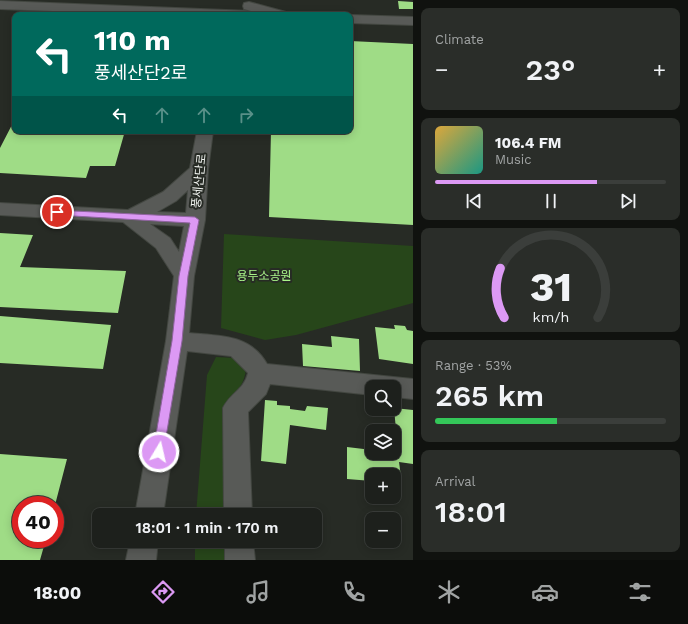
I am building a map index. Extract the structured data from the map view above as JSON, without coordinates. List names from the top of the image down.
{
  "streets": {
    "street": ["풍세산단로"]
  },
  "parks": ["용두소공원"],
  "page": {
    "tile": [
      "Climate",
      ["Range · 53%", "265 km"],
      ["Arrival", "18:01"]
    ],
    "turn": ["110 m", "풍세산단2로"],
    "heat": ["−", "23°", "+"],
    "song": ["106.4 FM", "Music"],
    "map_buttons": ["+", "−"],
    "limit": "40",
    "trip": "18:01 · 1 min · 170 m",
    "tabs": "18:00",
    "gauge": ["31", "km/h"]
  }
}
